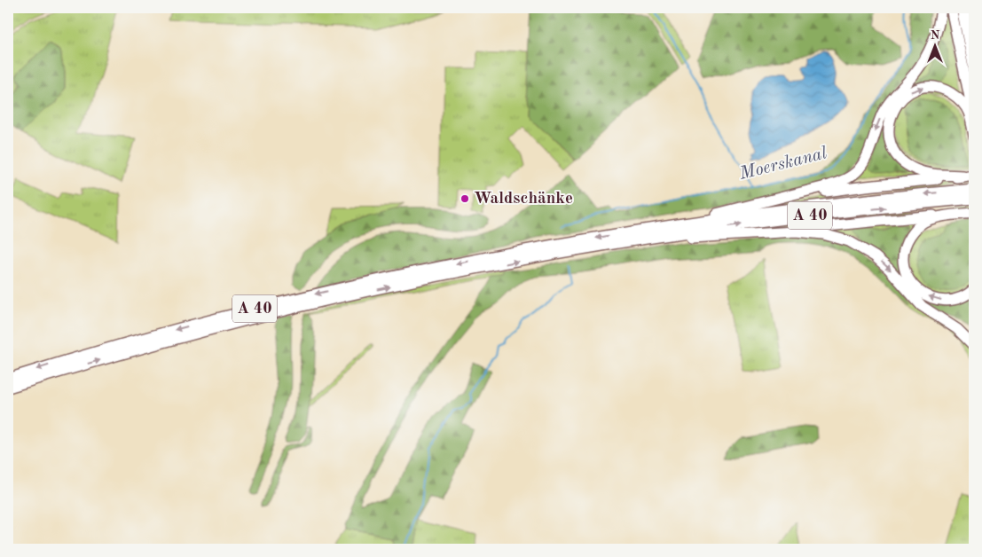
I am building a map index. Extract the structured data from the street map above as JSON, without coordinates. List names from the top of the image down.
{
  "streets": {
    "highway": ["A 40"]
  },
  "water": ["Moerskanal"],
  "places": ["Waldschänke"],
  "north": "top"
}
